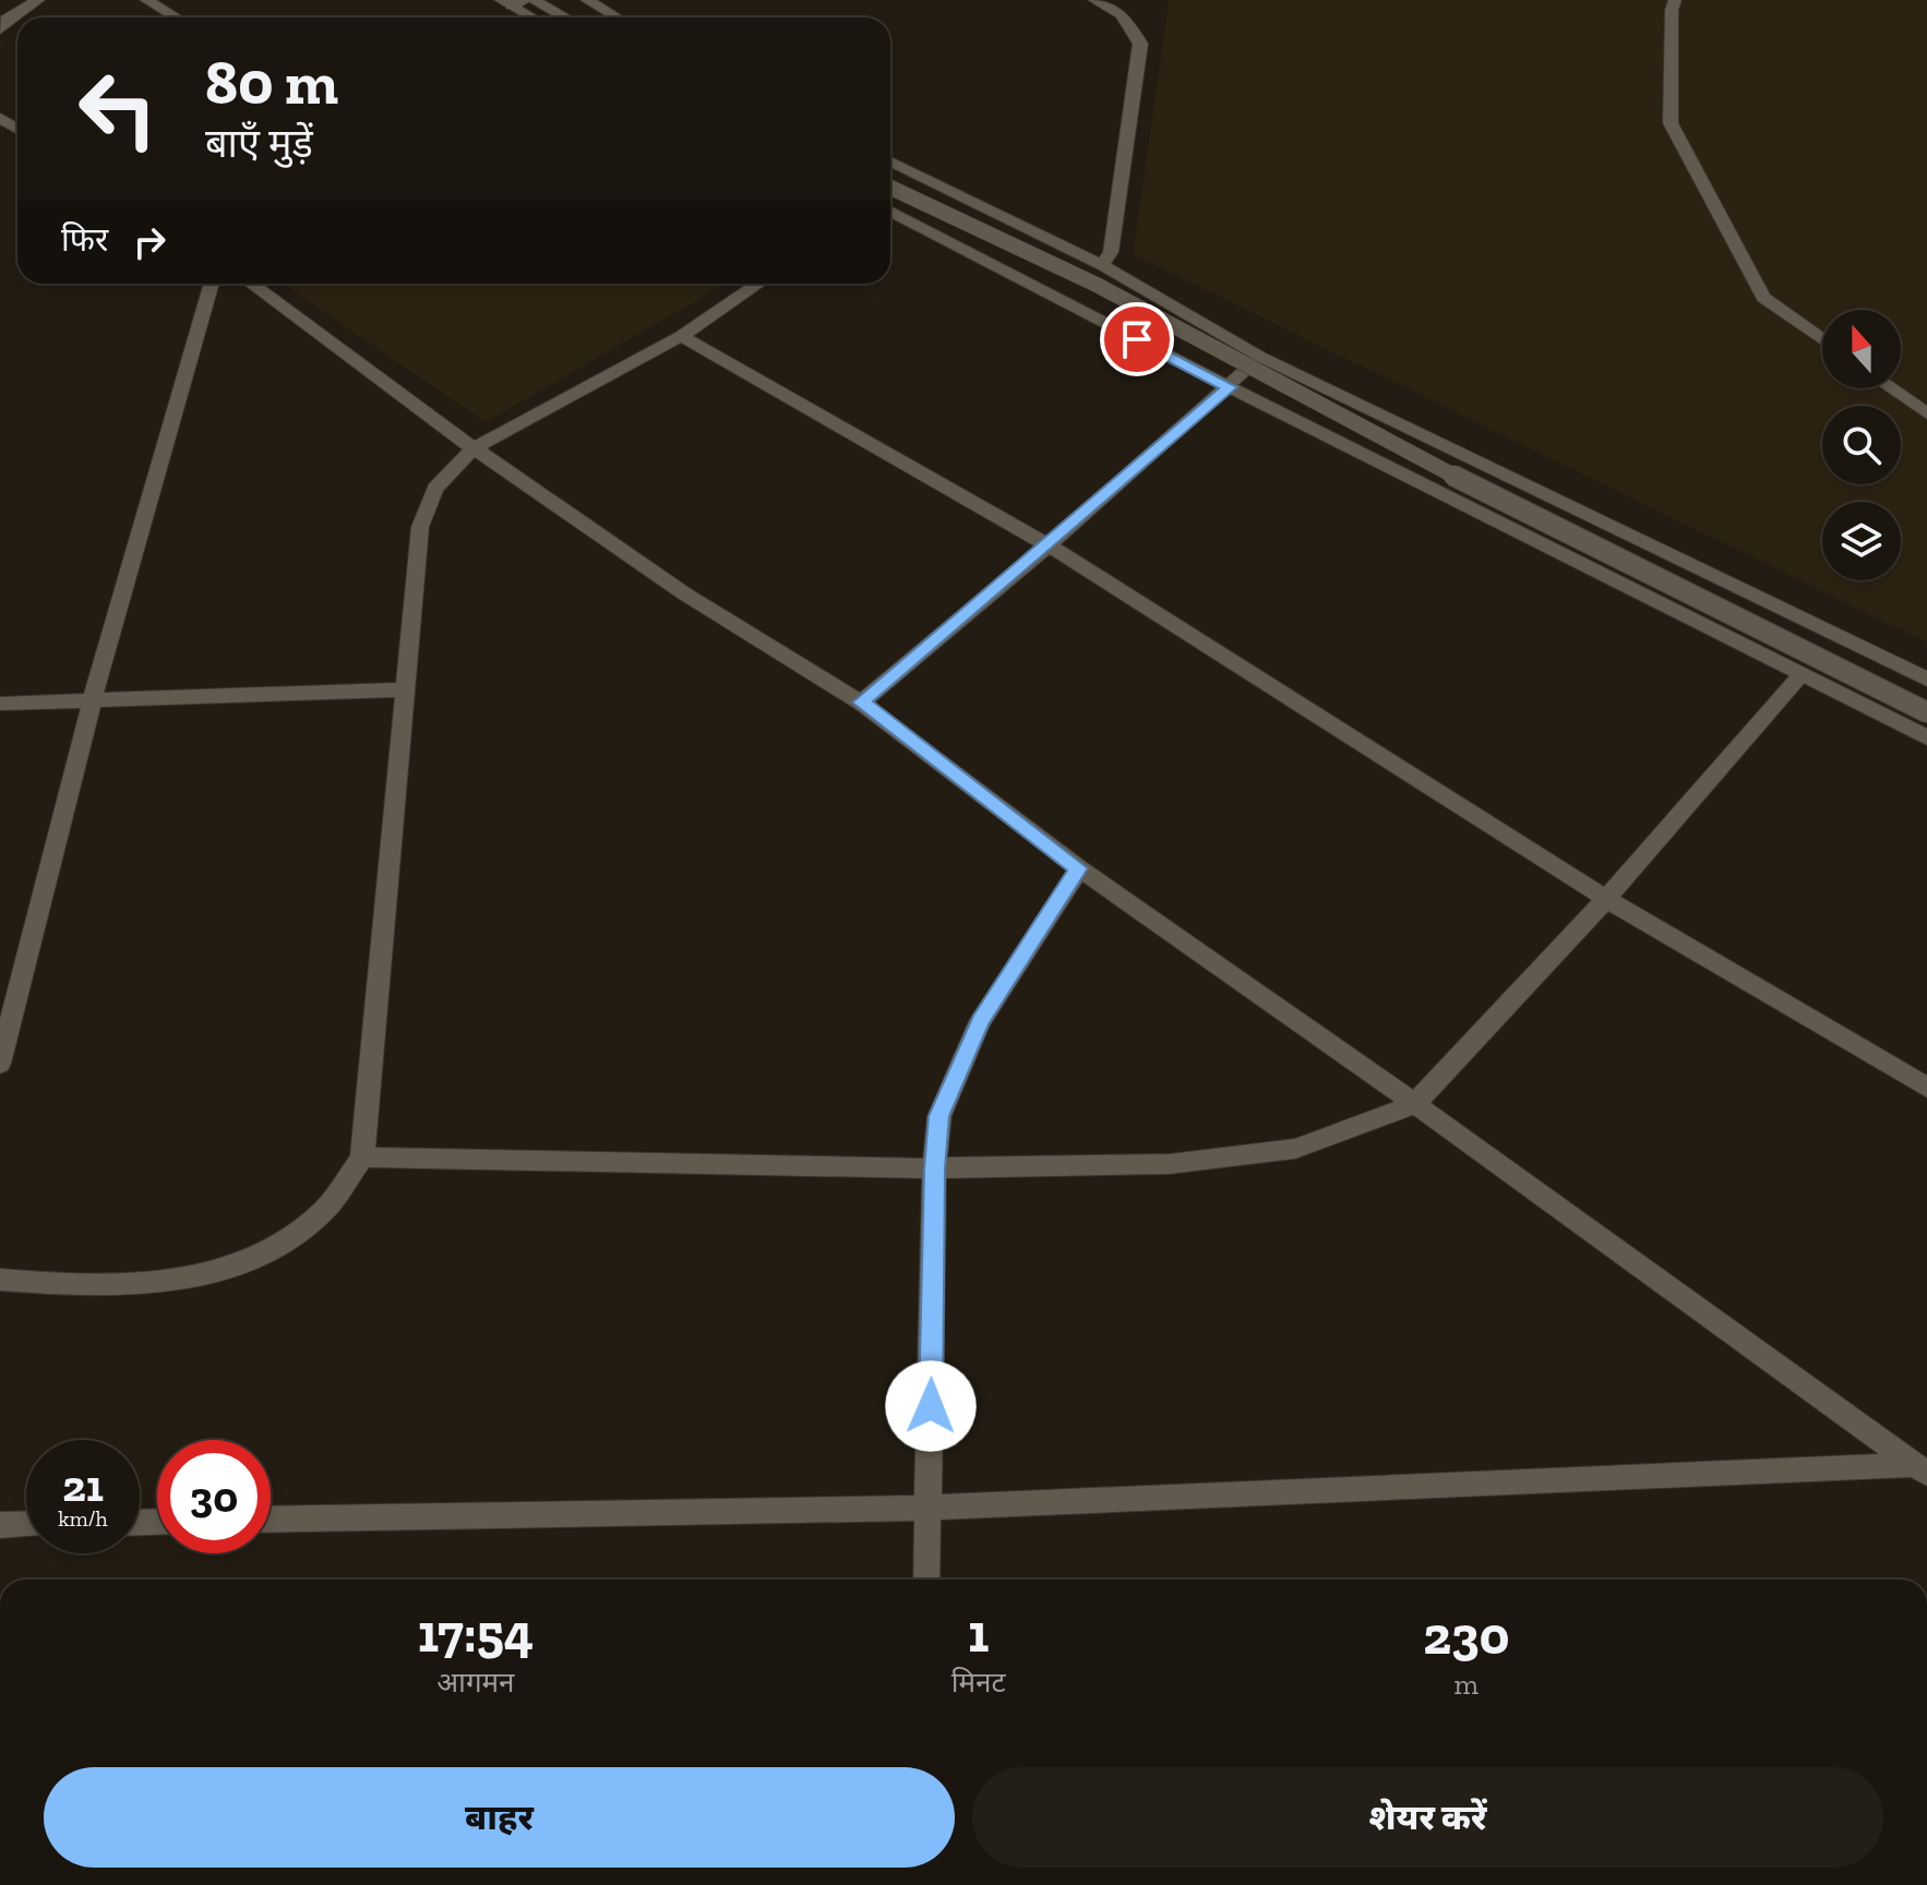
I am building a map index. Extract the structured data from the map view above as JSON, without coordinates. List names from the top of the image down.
{
  "north": "top",
  "page": {
    "turn": ["80 m", "बाएँ मुड़ें"],
    "then": "फिर",
    "speed": "21 km/h",
    "limit": "30",
    "eta": [
      "17:54",
      "आगमन",
      "1",
      "मिनट",
      "230",
      "m"
    ],
    "buttons": ["बाहर", "शेयर करें"]
  }
}
